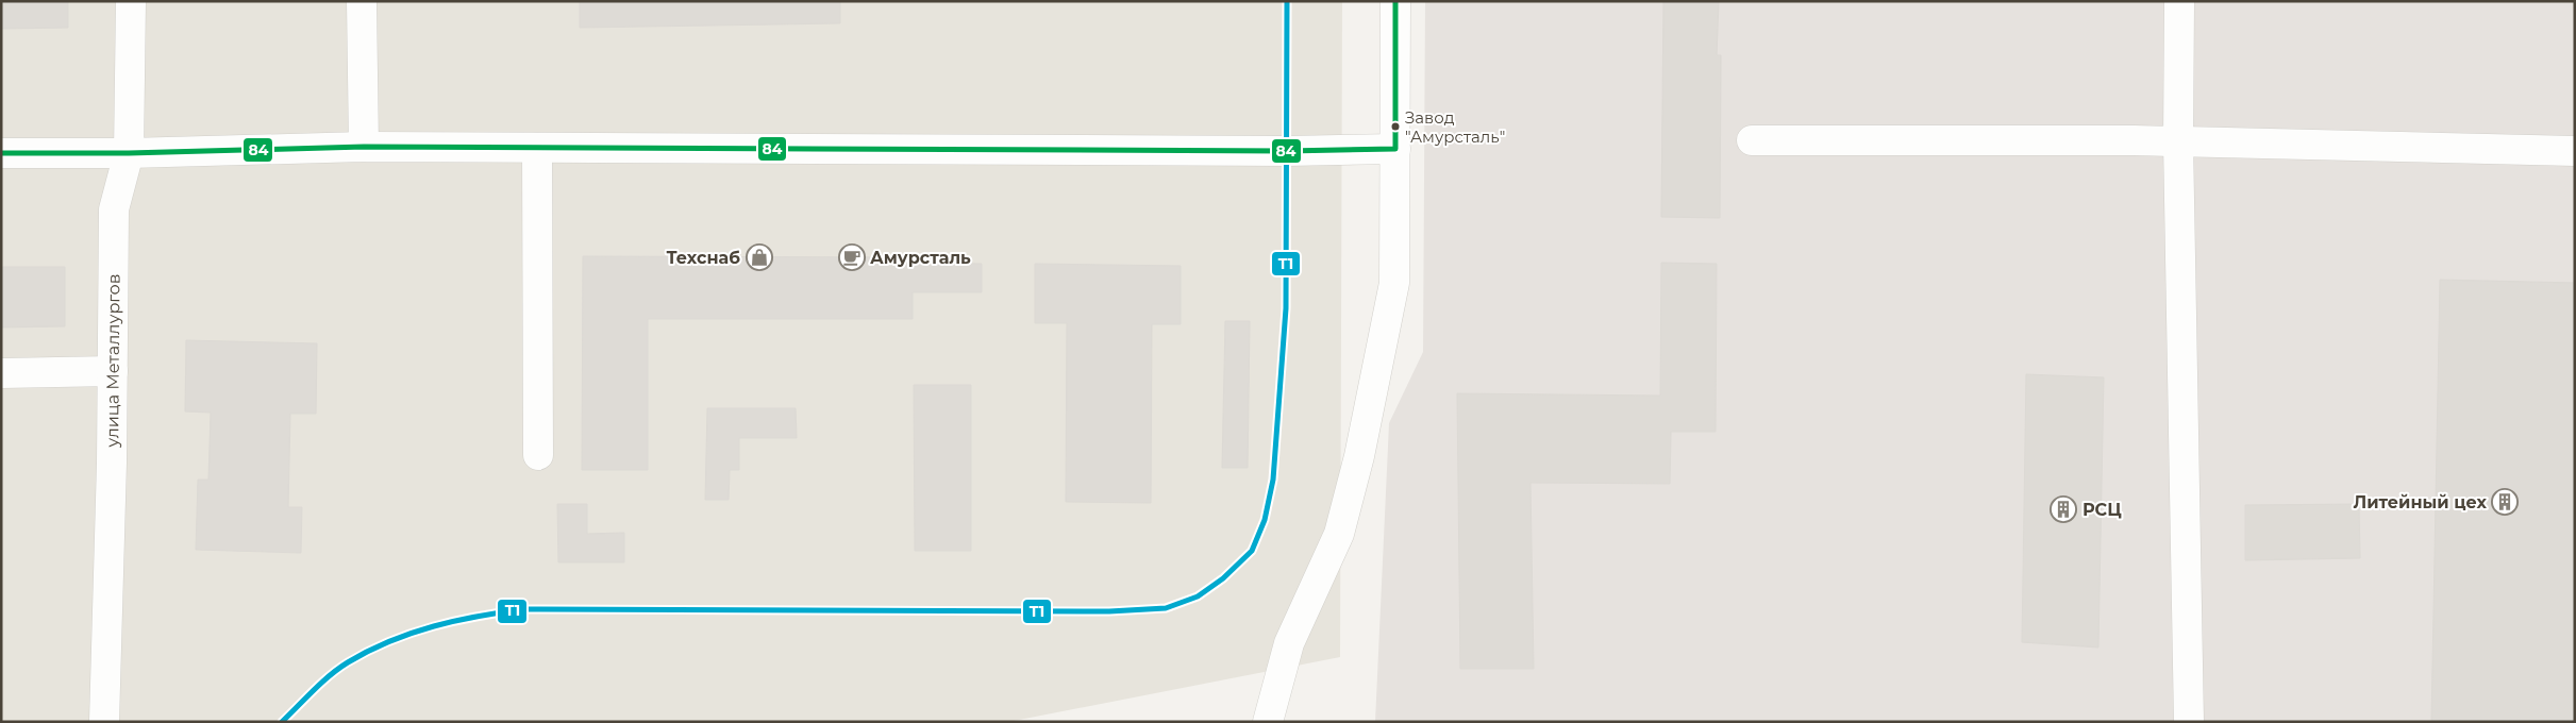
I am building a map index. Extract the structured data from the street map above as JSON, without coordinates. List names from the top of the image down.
{
  "streets": {
    "street": ["улица Металлургов"]
  },
  "places": {
    "other": ["Завод \"Амурсталь\""],
    "shop": ["Техснаб"],
    "cafe": ["Амурсталь"],
    "building": ["Литейный цех", "РСЦ"]
  },
  "lines": ["transit line T1", "transit line 84"]
}
